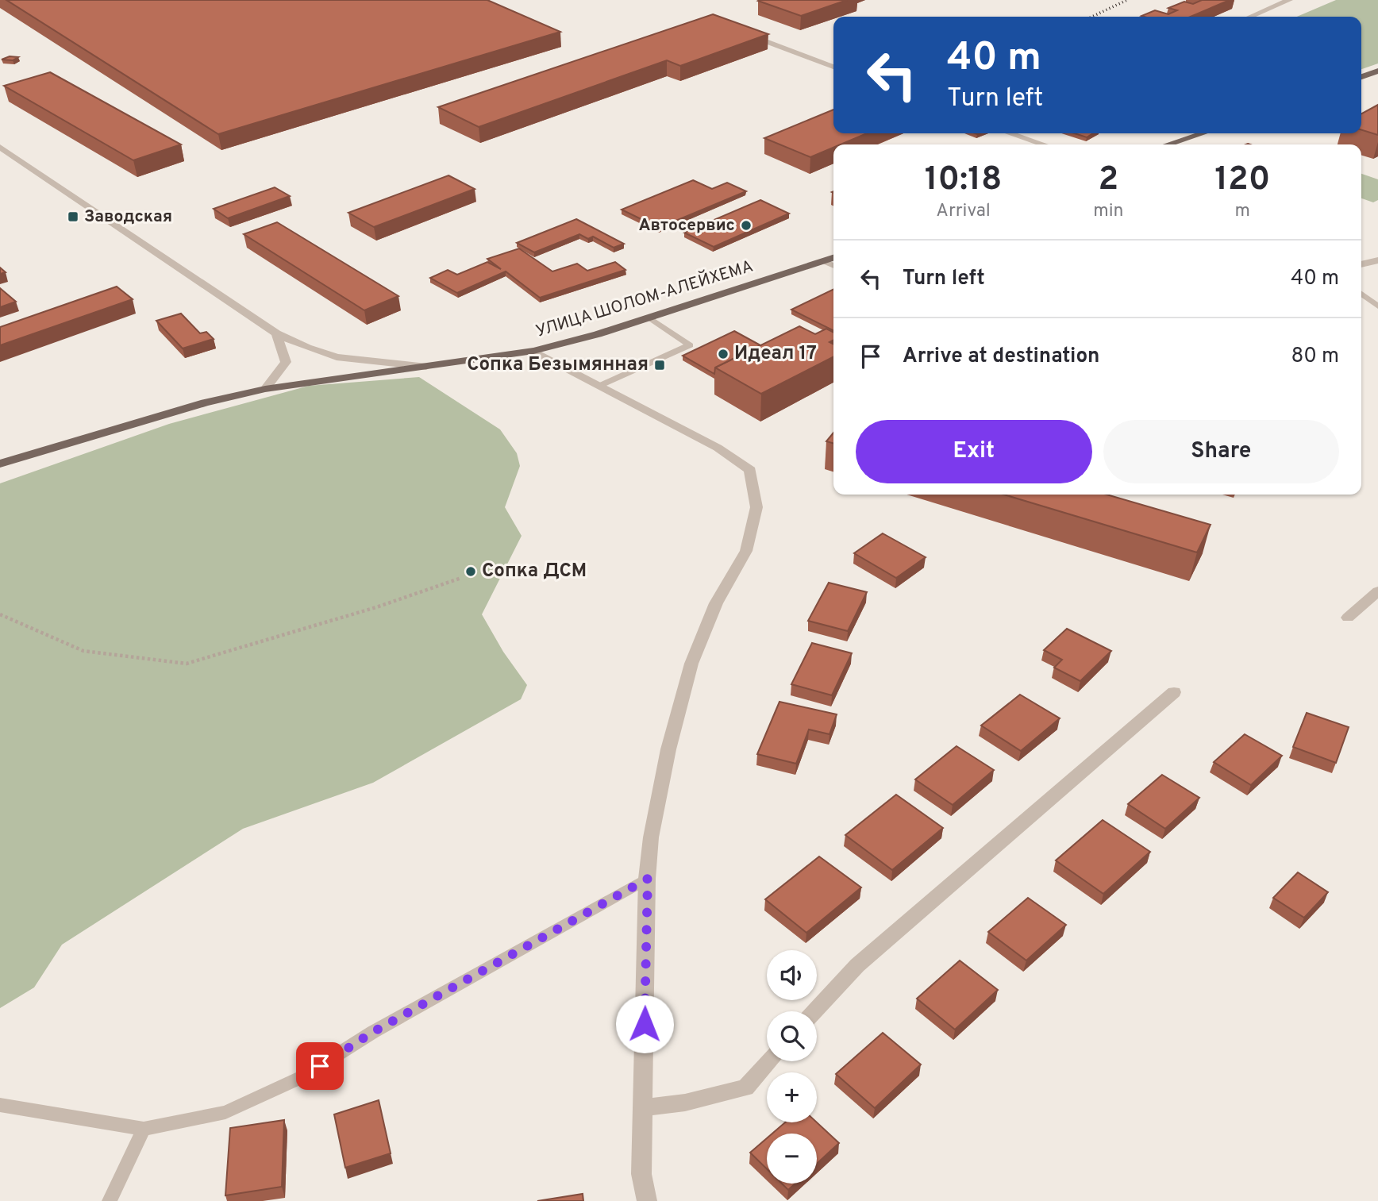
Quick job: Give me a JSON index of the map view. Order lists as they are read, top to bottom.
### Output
{
  "streets": {
    "main road": ["УЛИЦА ШОЛОМ-АЛЕЙХЕМА"]
  },
  "places": {
    "transit": ["Заводская", "Сопка Безымянная"],
    "other": ["Автосервис", "Идеал 17", "Сопка ДСМ"]
  },
  "page": {
    "turn": ["40 m", "Turn left"],
    "eta": [
      "10:18",
      "Arrival",
      "2",
      "min",
      "120",
      "m"
    ],
    "list": [
      {
        "name": "Turn left",
        "value": "40 m"
      },
      {
        "name": "Arrive at destination",
        "value": "80 m"
      }
    ],
    "buttons": ["Exit", "Share"],
    "map_buttons": ["+", "−"]
  }
}
